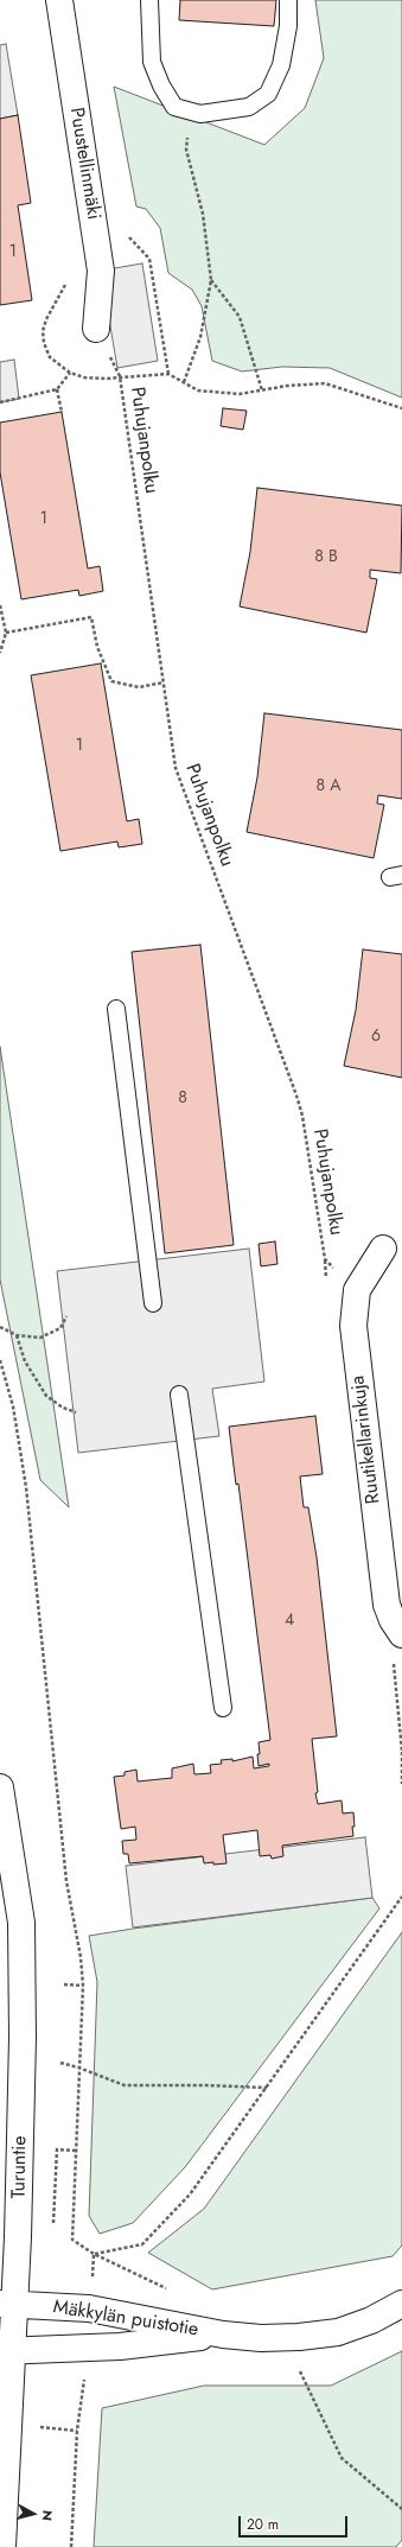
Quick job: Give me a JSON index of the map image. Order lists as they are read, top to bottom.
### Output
{
  "streets": {
    "main road": [
      "Puustellinmäki",
      "Ruutikellarinkuja",
      "Turuntie",
      "Mäkkylän puistotie"
    ],
    "path": ["Puhujanpolku"]
  },
  "crossings": [
    ["Puustellinmäki", "Puhujanpolku"],
    ["Puhujanpolku", "Ruutikellarinkuja"],
    ["Turuntie", "Mäkkylän puistotie"]
  ],
  "house_numbers": [
    "1",
    "1",
    "8 B",
    "1",
    "8 A",
    "6",
    "8",
    "4"
  ],
  "scale_bar": "20 m",
  "north": "right"
}
